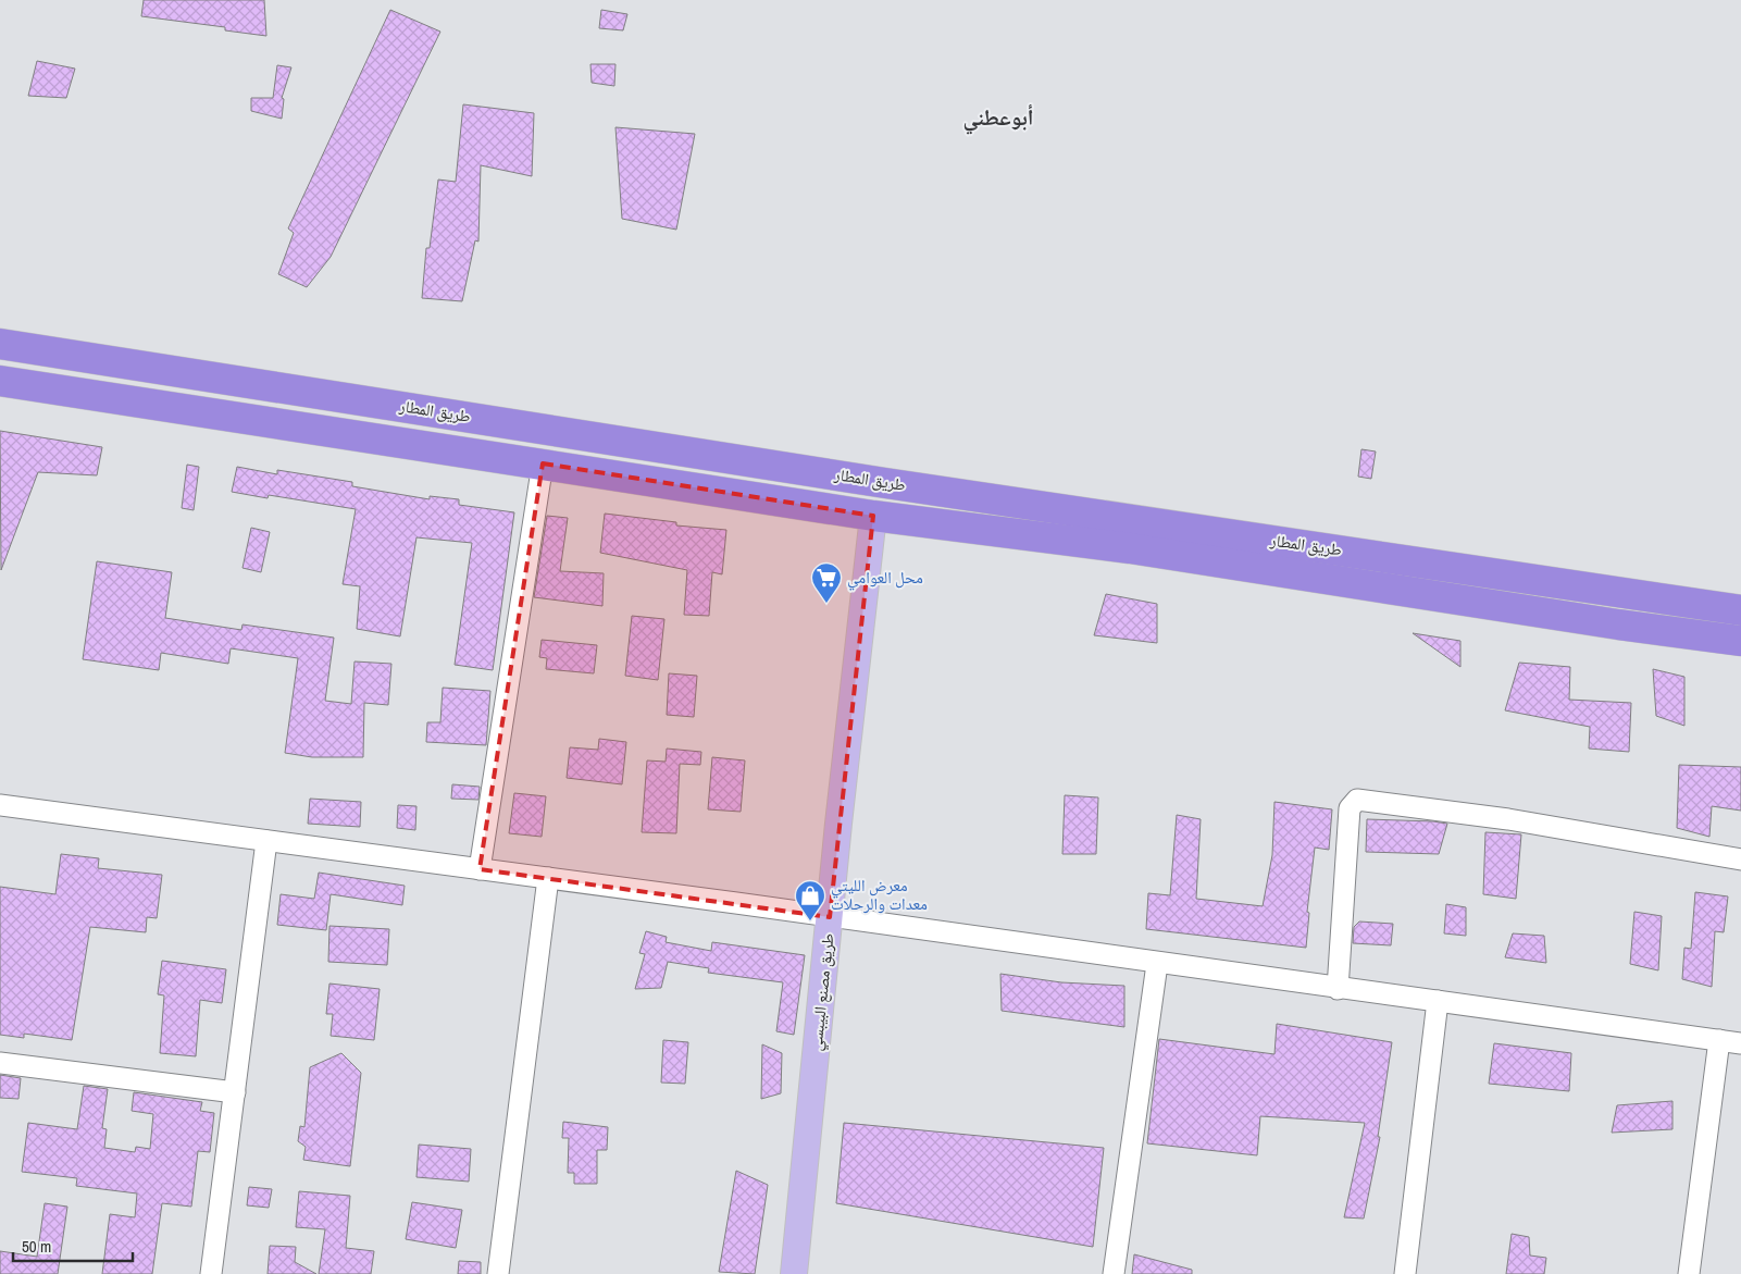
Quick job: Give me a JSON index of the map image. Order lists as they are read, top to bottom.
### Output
{
  "streets": {
    "highway": ["طريق المطار"],
    "main road": ["طريق مصنع البيبسي"]
  },
  "crossings": [
    ["طريق المطار", "طريق مصنع البيبسي"]
  ],
  "districts": ["أبوعطني"],
  "places": {
    "supermarket": ["محل العوامي"],
    "shop": ["معرض الليتي معدات والرحلات"]
  },
  "scale_bar": "50 m"
}
